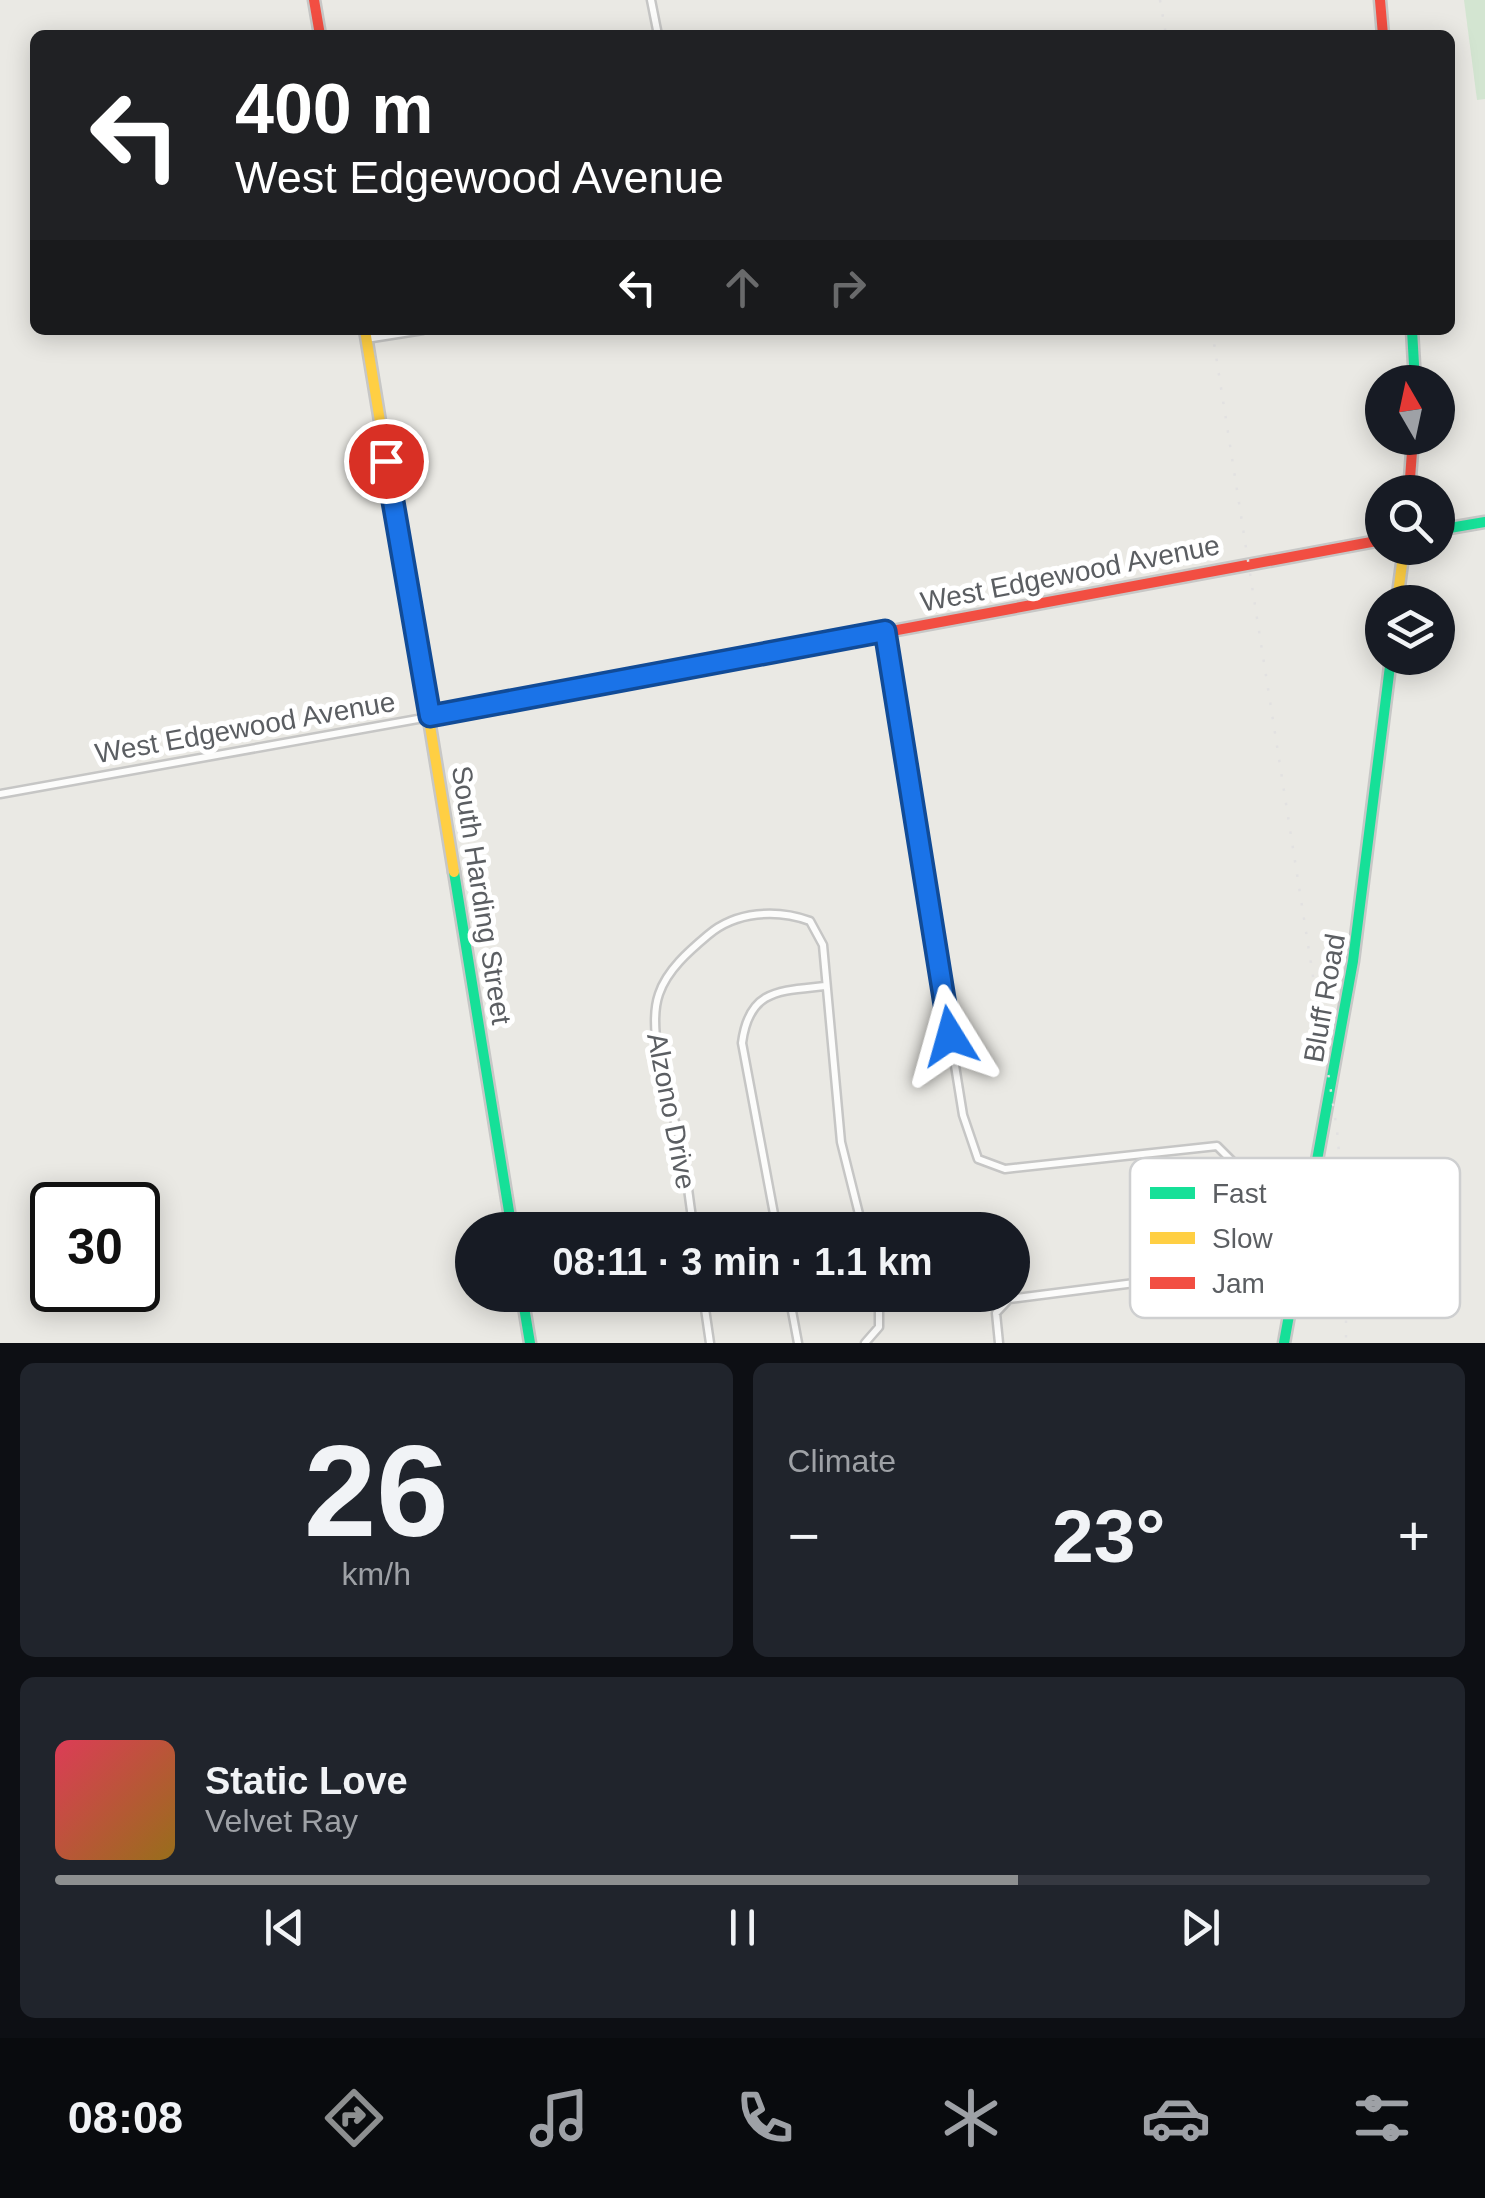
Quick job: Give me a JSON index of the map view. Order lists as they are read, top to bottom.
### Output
{
  "streets": {
    "street": [
      "West Edgewood Avenue",
      "South Harding Street",
      "Bluff Road",
      "Alzono Drive"
    ]
  },
  "crossings": [
    ["West Edgewood Avenue", "South Harding Street"]
  ],
  "legend": ["Fast", "Slow", "Jam"],
  "north": "top",
  "page": {
    "turn": ["400 m", "West Edgewood Avenue"],
    "limit": "30",
    "trip": "08:11 · 3 min · 1.1 km",
    "tile": [
      ["26", "km/h"],
      "Climate"
    ],
    "heat": ["−", "23°", "+"],
    "song": ["Static Love", "Velvet Ray"],
    "tabs": "08:08"
  }
}
